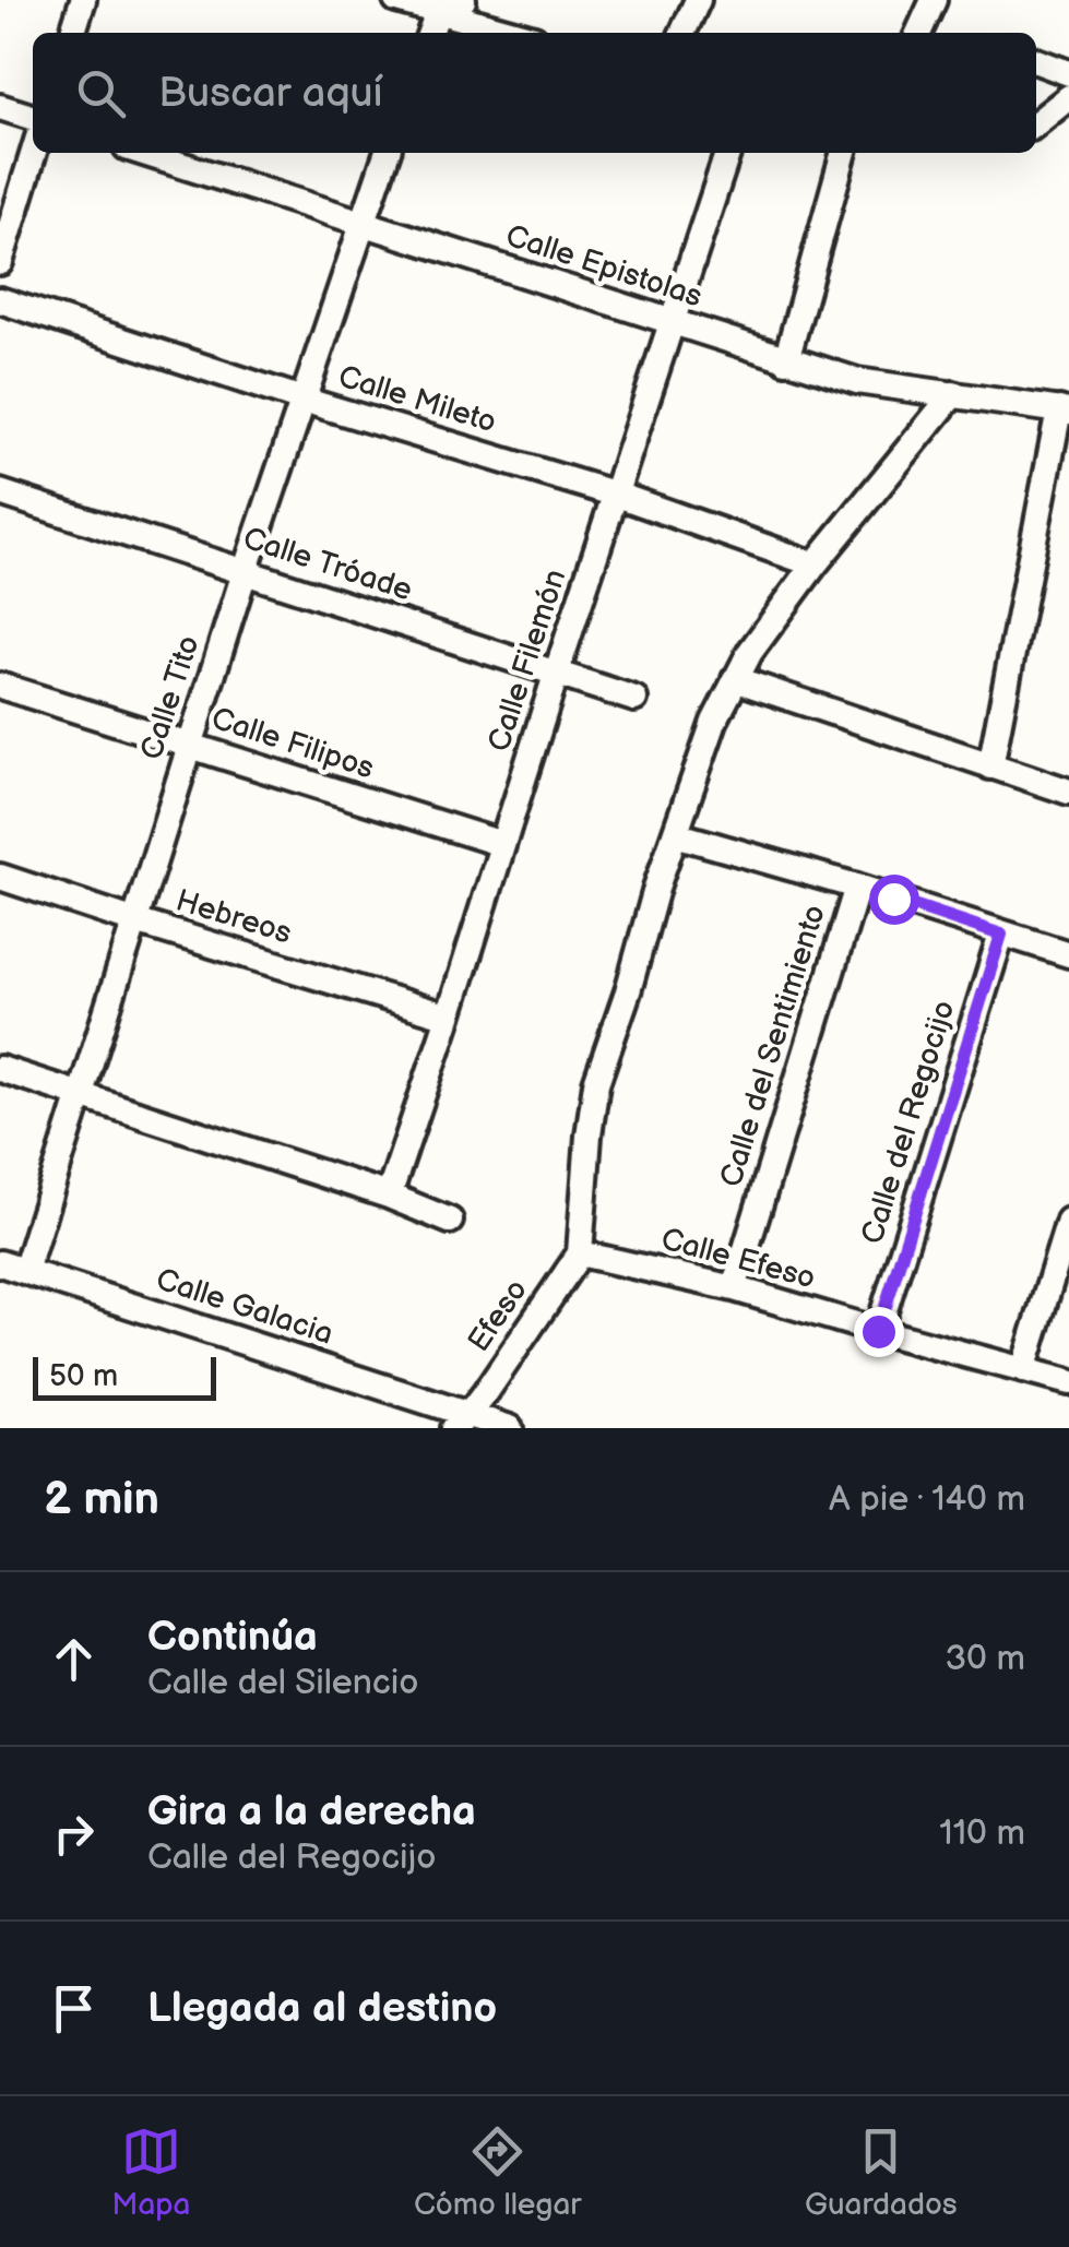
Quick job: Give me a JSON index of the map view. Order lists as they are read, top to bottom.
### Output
{
  "streets": {
    "street": [
      "Calle Epistolas",
      "Calle Mileto",
      "Calle Tróade",
      "Calle Filemón",
      "Calle Tito",
      "Calle Filipos",
      "Hebreos",
      "Calle del Sentimiento",
      "Calle del Regocijo",
      "Calle Efeso",
      "Calle Galacia",
      "Efeso"
    ]
  },
  "crossings": [
    ["Calle Epistolas", "Calle Filemón"],
    ["Calle Epistolas", "Calle Tito"],
    ["Calle Mileto", "Calle Filemón"],
    ["Calle Mileto", "Calle Tito"],
    ["Calle Tróade", "Calle Filemón"],
    ["Calle Tróade", "Calle Tito"],
    ["Calle Filemón", "Calle Filipos"],
    ["Calle Filemón", "Hebreos"],
    ["Calle Tito", "Calle Filipos"],
    ["Calle Tito", "Hebreos"],
    ["Calle Tito", "Calle Galacia"],
    ["Calle del Sentimiento", "Calle Efeso"],
    ["Calle del Regocijo", "Calle Efeso"],
    ["Calle Efeso", "Efeso"],
    ["Calle Galacia", "Efeso"]
  ],
  "scale_bar": "50 m",
  "page": {
    "search": "Buscar aquí",
    "scale": "50 m",
    "heading": ["2 min", "A pie · 140 m"],
    "list": [
      ["Continúa", "Calle del Silencio", "30 m"],
      ["Gira a la derecha", "Calle del Regocijo", "110 m"],
      "Llegada al destino"
    ],
    "nav": ["Mapa", "Cómo llegar", "Guardados"]
  }
}
